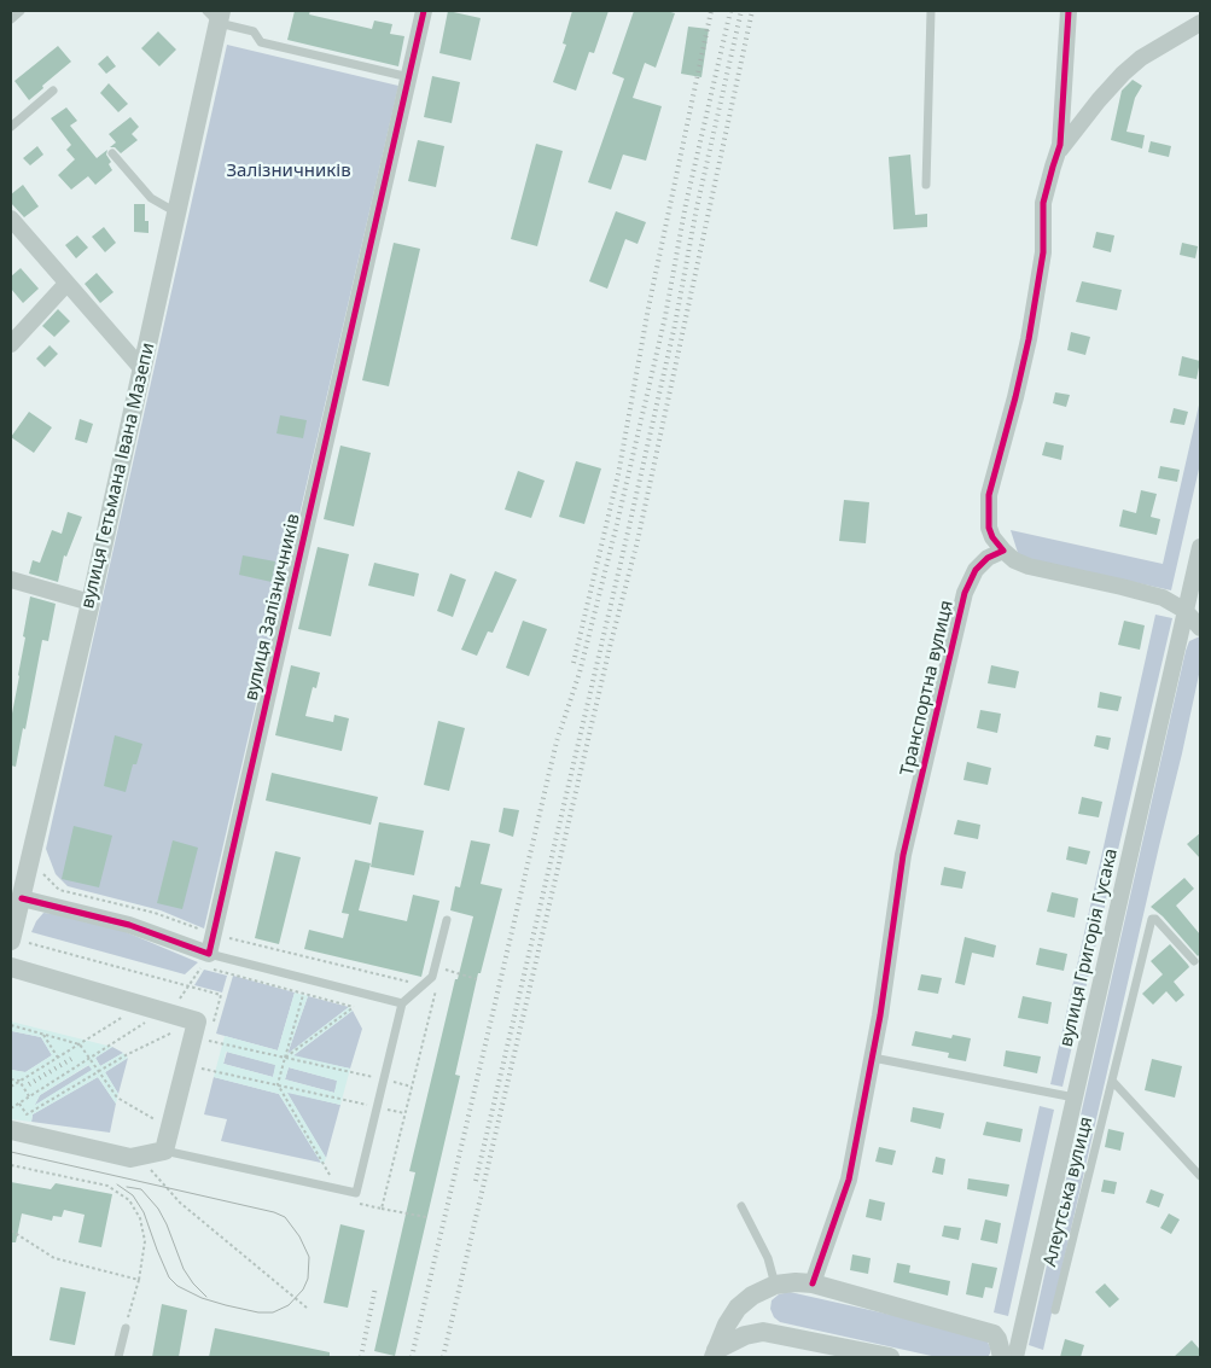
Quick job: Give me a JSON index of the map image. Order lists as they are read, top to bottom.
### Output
{
  "streets": {
    "street": [
      "вулиця Гетьмана Івана Мазепи",
      "вулиця Залізничників",
      "Транспортна вулиця",
      "вулиця Григорія Гусака"
    ],
    "lane": ["Алеутська вулиця"]
  },
  "parks": ["Залізничників"]
}
